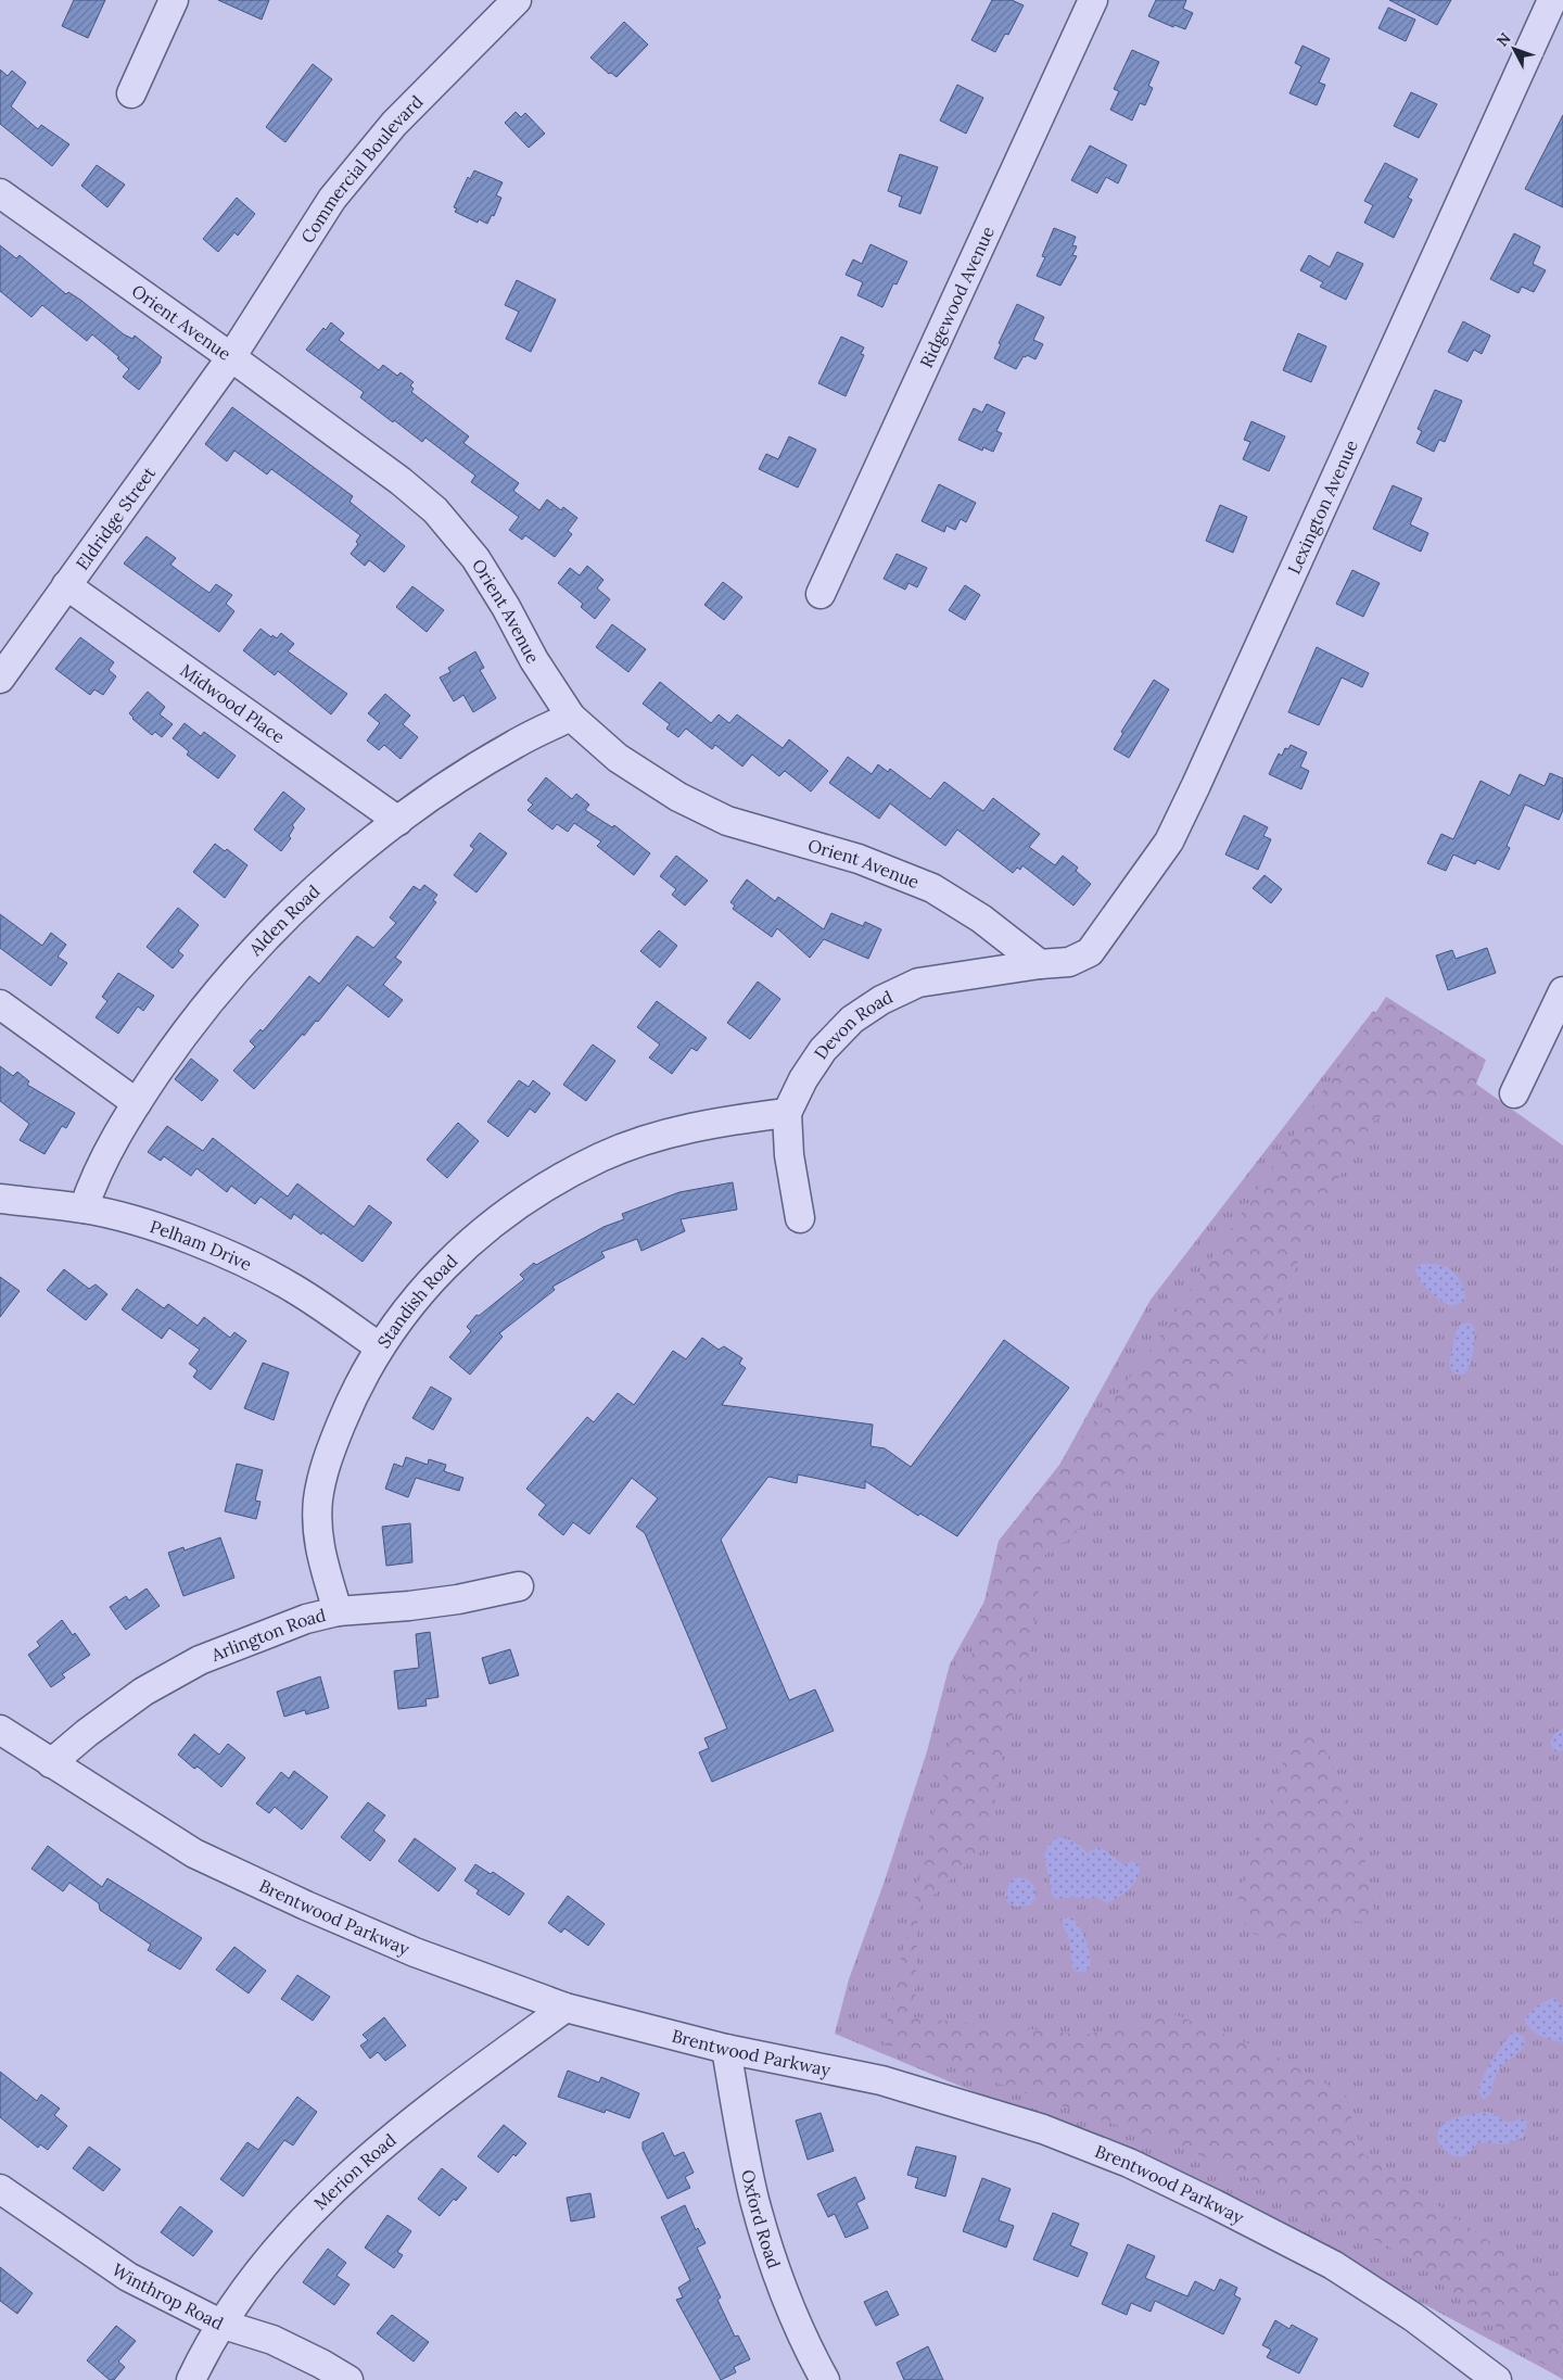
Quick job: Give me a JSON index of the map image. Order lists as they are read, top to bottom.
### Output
{
  "streets": {
    "street": [
      "Commercial Boulevard",
      "Ridgewood Avenue",
      "Orient Avenue",
      "Lexington Avenue",
      "Eldridge Street",
      "Midwood Place",
      "Alden Road",
      "Devon Road",
      "Pelham Drive",
      "Standish Road",
      "Arlington Road",
      "Brentwood Parkway",
      "Merion Road",
      "Oxford Road",
      "Winthrop Road"
    ]
  },
  "crossings": [
    ["Commercial Boulevard", "Orient Avenue"],
    ["Commercial Boulevard", "Eldridge Street"],
    ["Orient Avenue", "Lexington Avenue"],
    ["Orient Avenue", "Eldridge Street"],
    ["Orient Avenue", "Alden Road"],
    ["Orient Avenue", "Devon Road"],
    ["Lexington Avenue", "Devon Road"],
    ["Eldridge Street", "Midwood Place"],
    ["Midwood Place", "Alden Road"],
    ["Alden Road", "Pelham Drive"],
    ["Devon Road", "Standish Road"],
    ["Pelham Drive", "Standish Road"],
    ["Standish Road", "Arlington Road"],
    ["Arlington Road", "Brentwood Parkway"],
    ["Brentwood Parkway", "Merion Road"],
    ["Brentwood Parkway", "Oxford Road"],
    ["Merion Road", "Winthrop Road"]
  ],
  "north": "top left"
}
